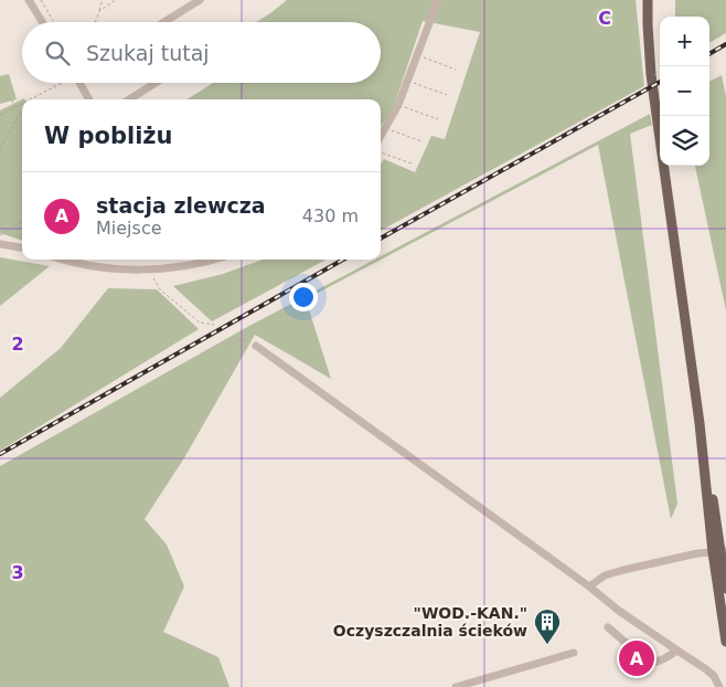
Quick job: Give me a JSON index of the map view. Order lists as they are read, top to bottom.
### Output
{
  "places": {
    "building": ["\"WOD.-KAN.\" Oczyszczalnia ścieków"]
  },
  "page": {
    "map_buttons": ["+", "−"],
    "search": "Szukaj tutaj",
    "heading": "W pobliżu",
    "list": [
      {
        "mark": "A",
        "name": "stacja zlewcza",
        "note": "Miejsce",
        "value": "430 m"
      }
    ],
    "pins": "A"
  },
  "grid": {
    "columns": ["C"],
    "rows": ["2", "3"]
  }
}
